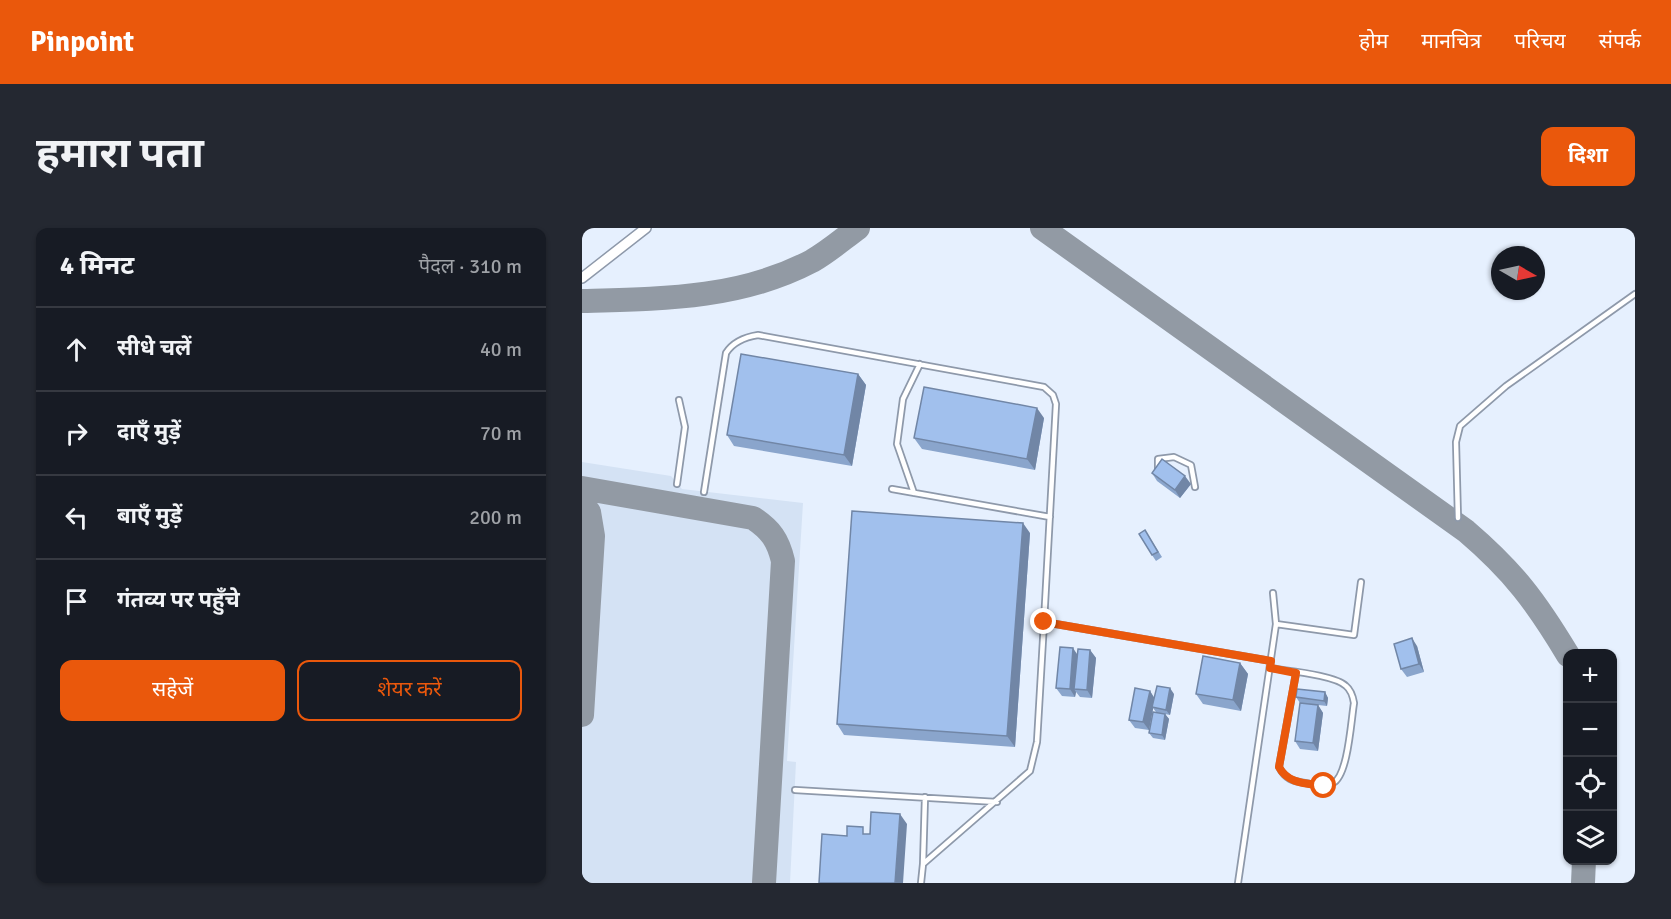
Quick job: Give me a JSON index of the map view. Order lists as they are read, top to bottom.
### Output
{
  "north": "right",
  "page": {
    "header": "Pinpoint",
    "nav": [
      "होम",
      "मानचित्र",
      "परिचय",
      "संपर्क"
    ],
    "buttons": [
      "दिशा",
      ["सहेजें", "शेयर करें"]
    ],
    "title": "हमारा पता",
    "heading": ["4 मिनट", "पैदल · 310 m"],
    "list": [
      ["सीधे चलें", "40 m"],
      ["दाएँ मुड़ें", "70 m"],
      ["बाएँ मुड़ें", "200 m"],
      "गंतव्य पर पहुँचे"
    ],
    "map_buttons": ["+", "−"]
  }
}
